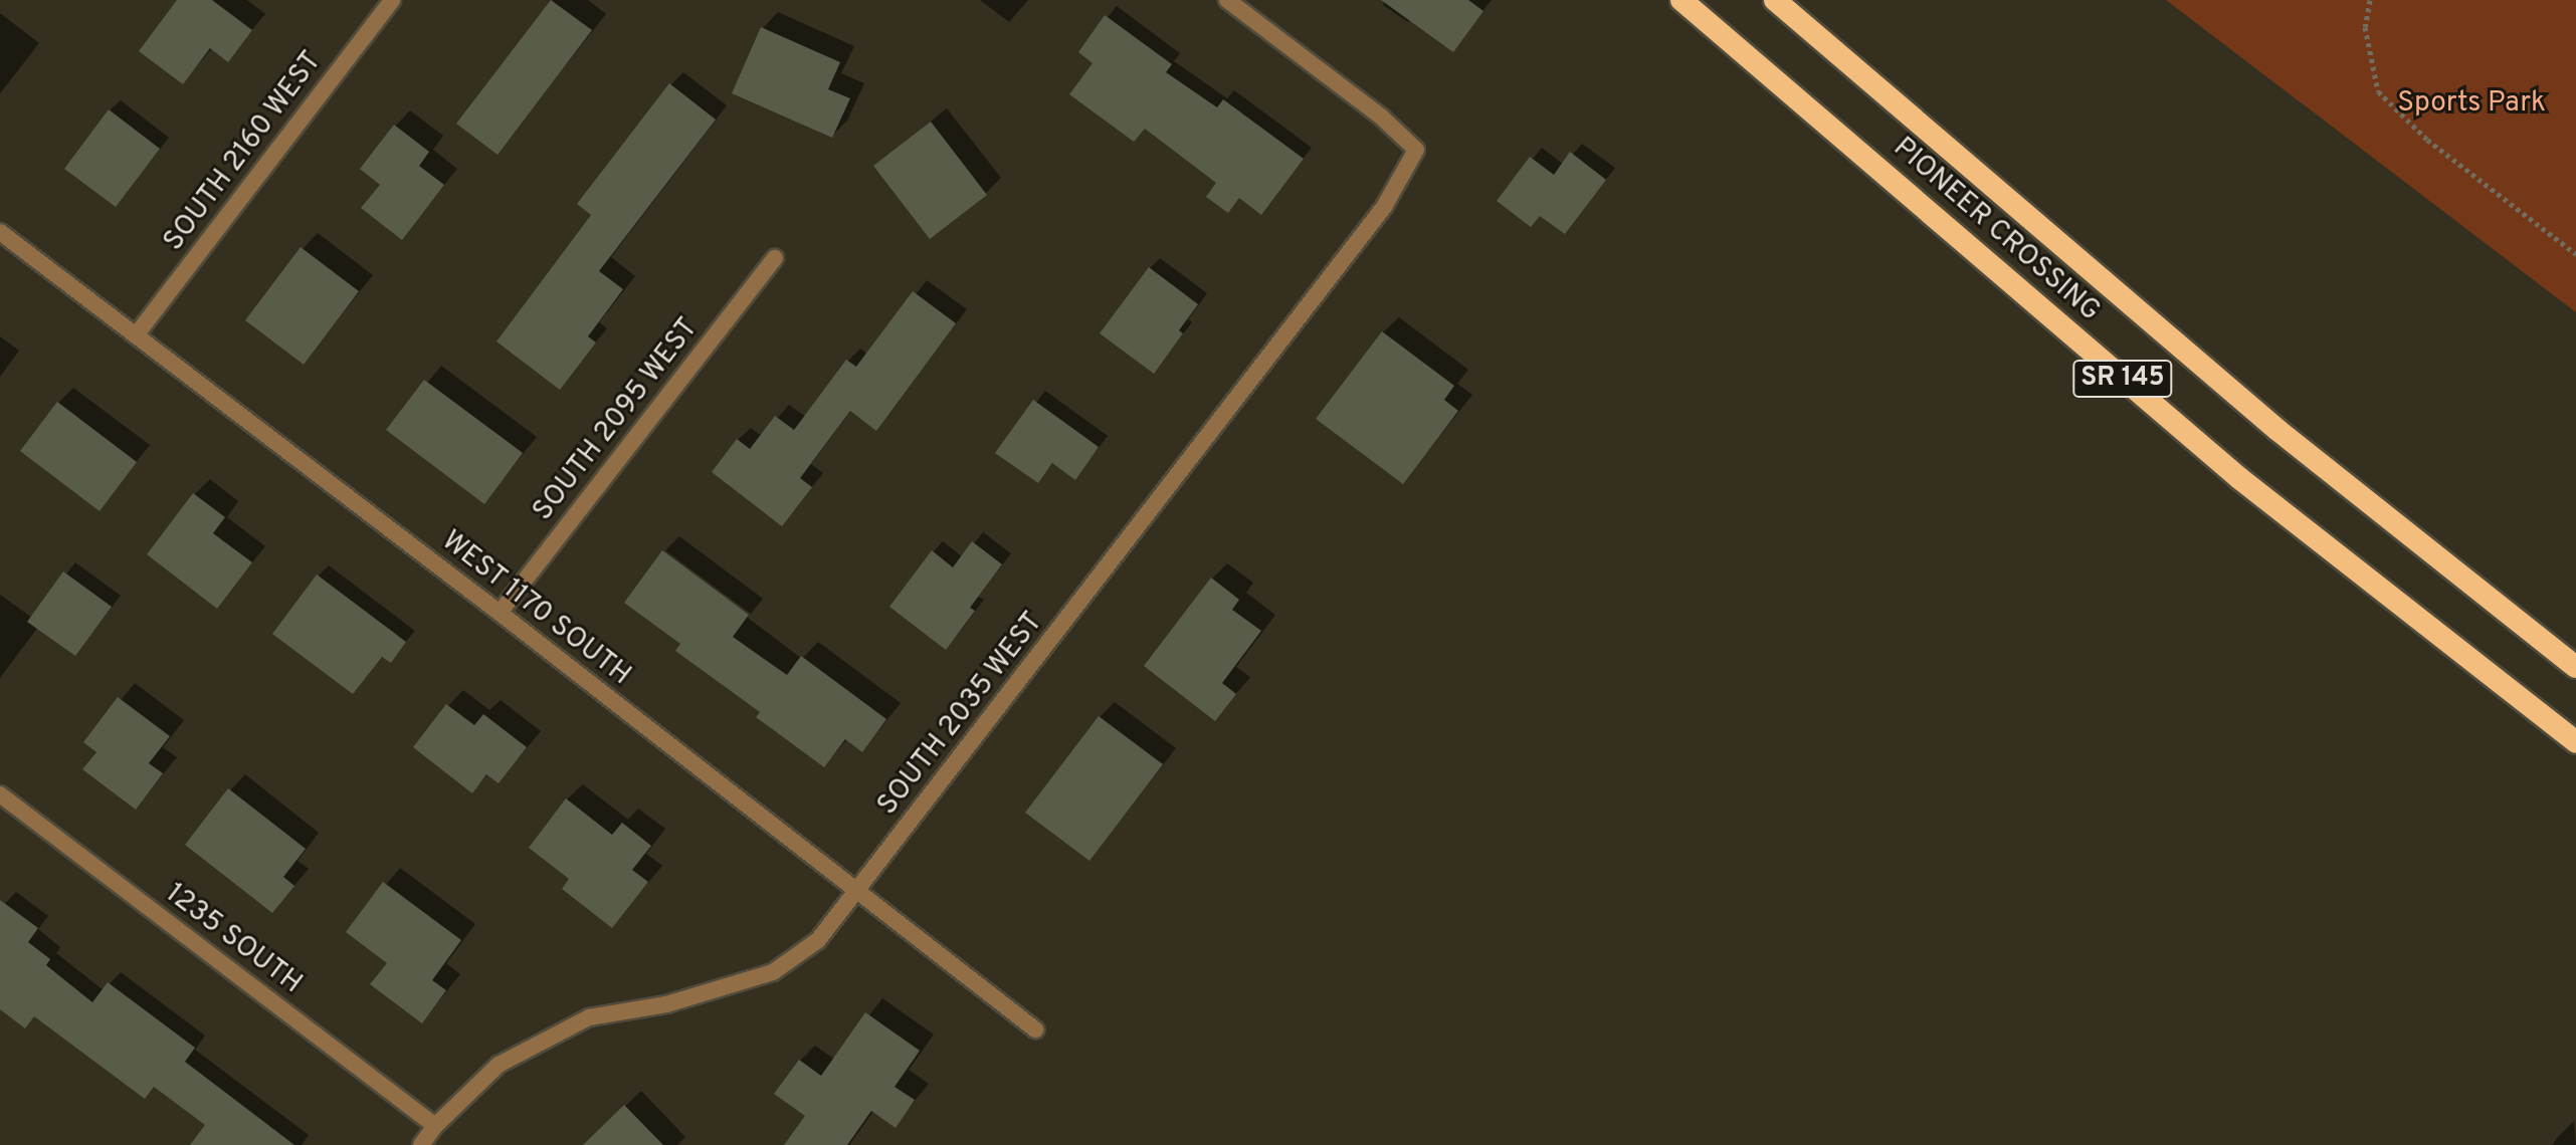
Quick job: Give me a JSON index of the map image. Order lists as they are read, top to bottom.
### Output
{
  "streets": {
    "highway": ["PIONEER CROSSING", "SR 145"],
    "street": [
      "SOUTH 2160 WEST",
      "SOUTH 2095 WEST",
      "WEST 1170 SOUTH",
      "SOUTH 2035 WEST",
      "1235 SOUTH"
    ]
  },
  "crossings": [
    ["SOUTH 2160 WEST", "WEST 1170 SOUTH"],
    ["SOUTH 2095 WEST", "WEST 1170 SOUTH"],
    ["WEST 1170 SOUTH", "SOUTH 2035 WEST"],
    ["SOUTH 2035 WEST", "1235 SOUTH"]
  ],
  "parks": ["Sports Park"]
}
